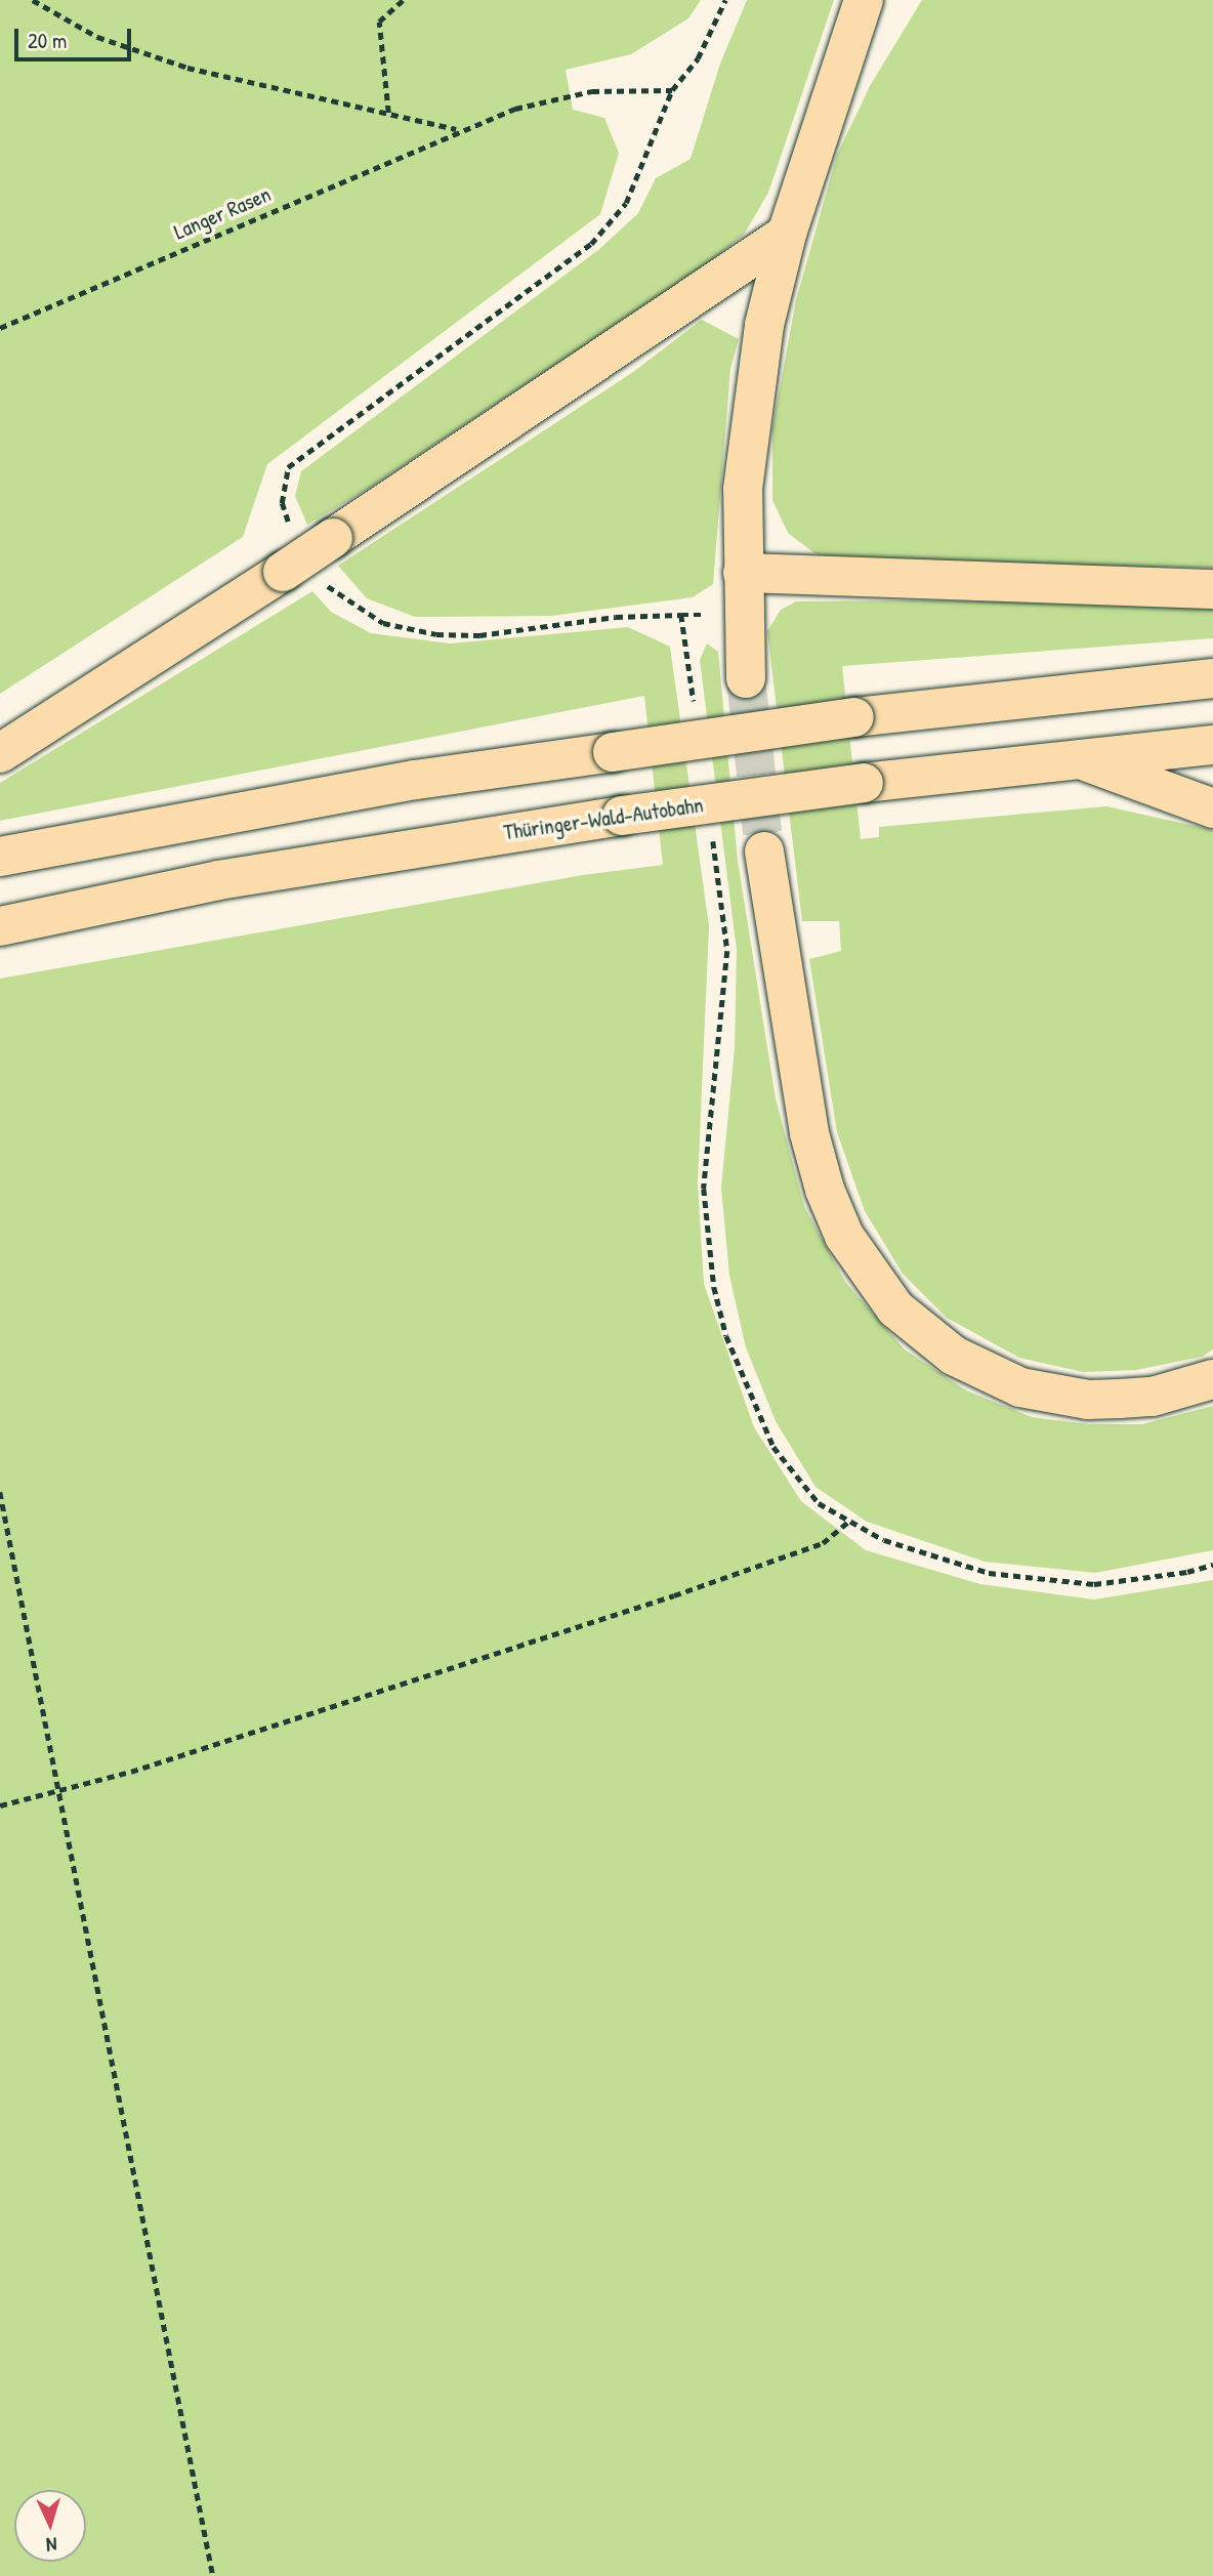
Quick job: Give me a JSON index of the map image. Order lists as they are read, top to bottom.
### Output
{
  "streets": {
    "highway": ["Thüringer-Wald-Autobahn"],
    "path": ["Langer Rasen"]
  },
  "scale_bar": "20 m",
  "north": "bottom"
}
